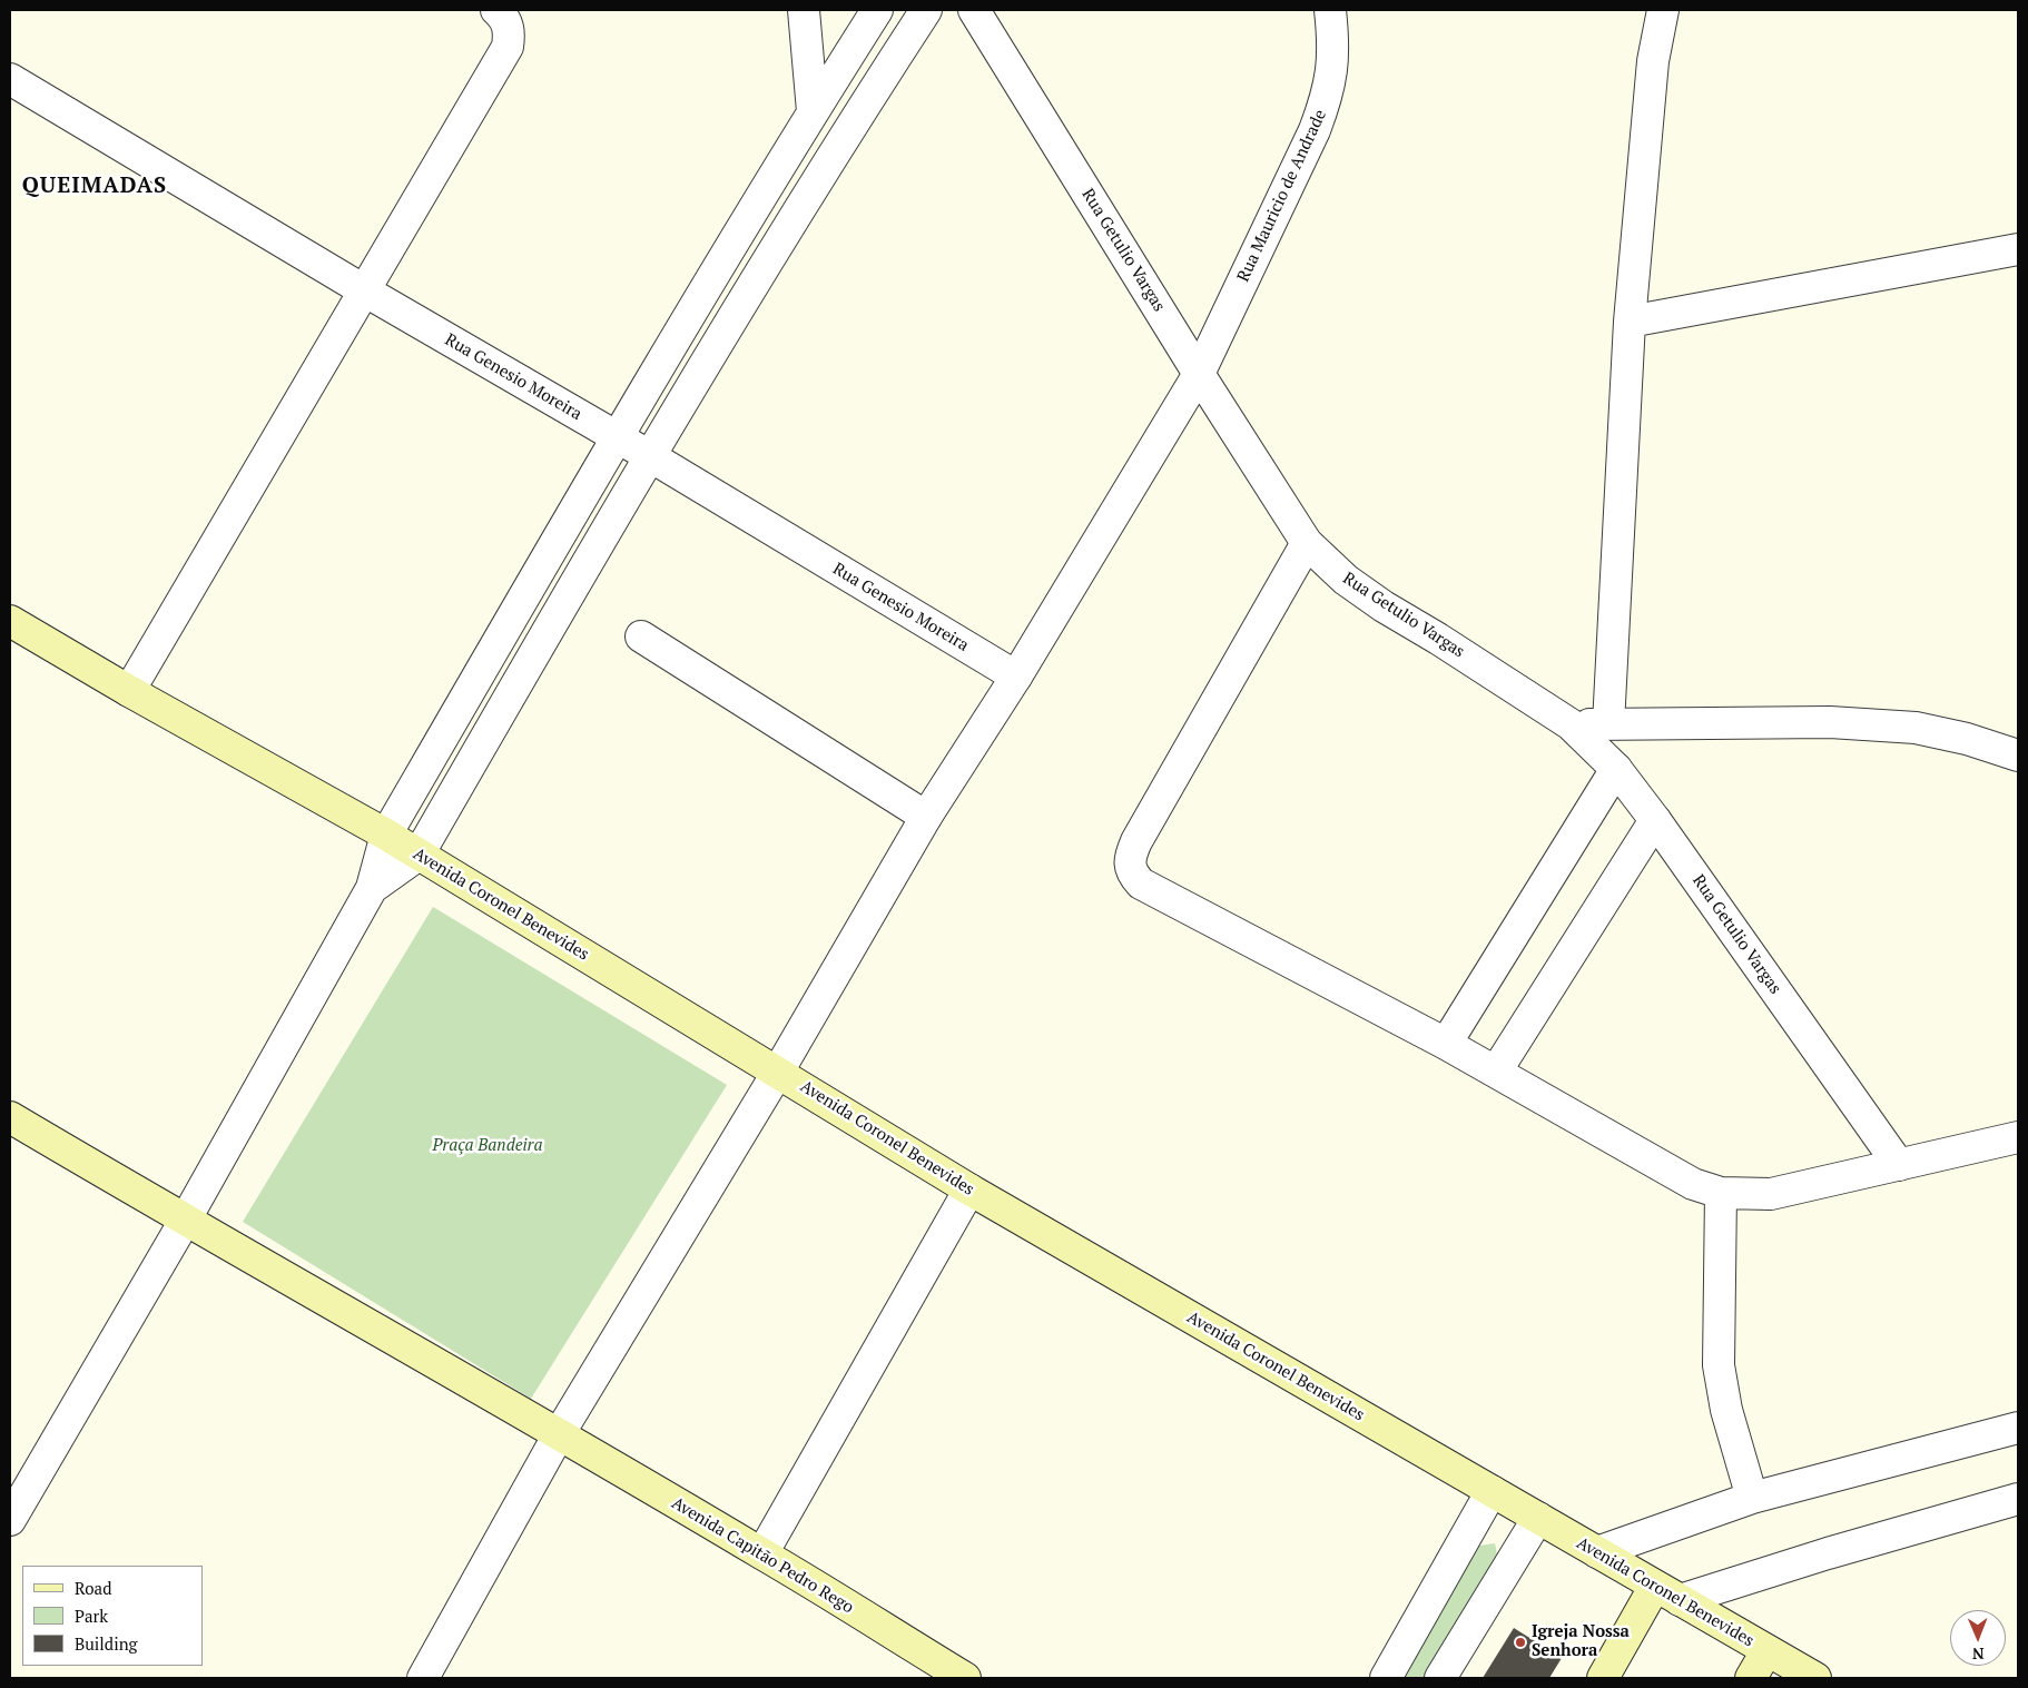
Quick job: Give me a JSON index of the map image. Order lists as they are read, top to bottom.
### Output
{
  "streets": {
    "main road": ["Avenida Coronel Benevides", "Avenida Capitão Pedro Rego"],
    "street": ["Rua Mauricio de Andrade", "Rua Getulio Vargas", "Rua Genesio Moreira"]
  },
  "crossings": [
    ["Rua Mauricio de Andrade", "Rua Getulio Vargas"],
    ["Rua Mauricio de Andrade", "Rua Genesio Moreira"],
    ["Rua Mauricio de Andrade", "Avenida Coronel Benevides"],
    ["Rua Mauricio de Andrade", "Avenida Capitão Pedro Rego"]
  ],
  "districts": ["QUEIMADAS"],
  "parks": ["Praça Bandeira"],
  "places": ["Igreja Nossa Senhora"],
  "legend": ["Road", "Park", "Building"],
  "north": "bottom"
}
